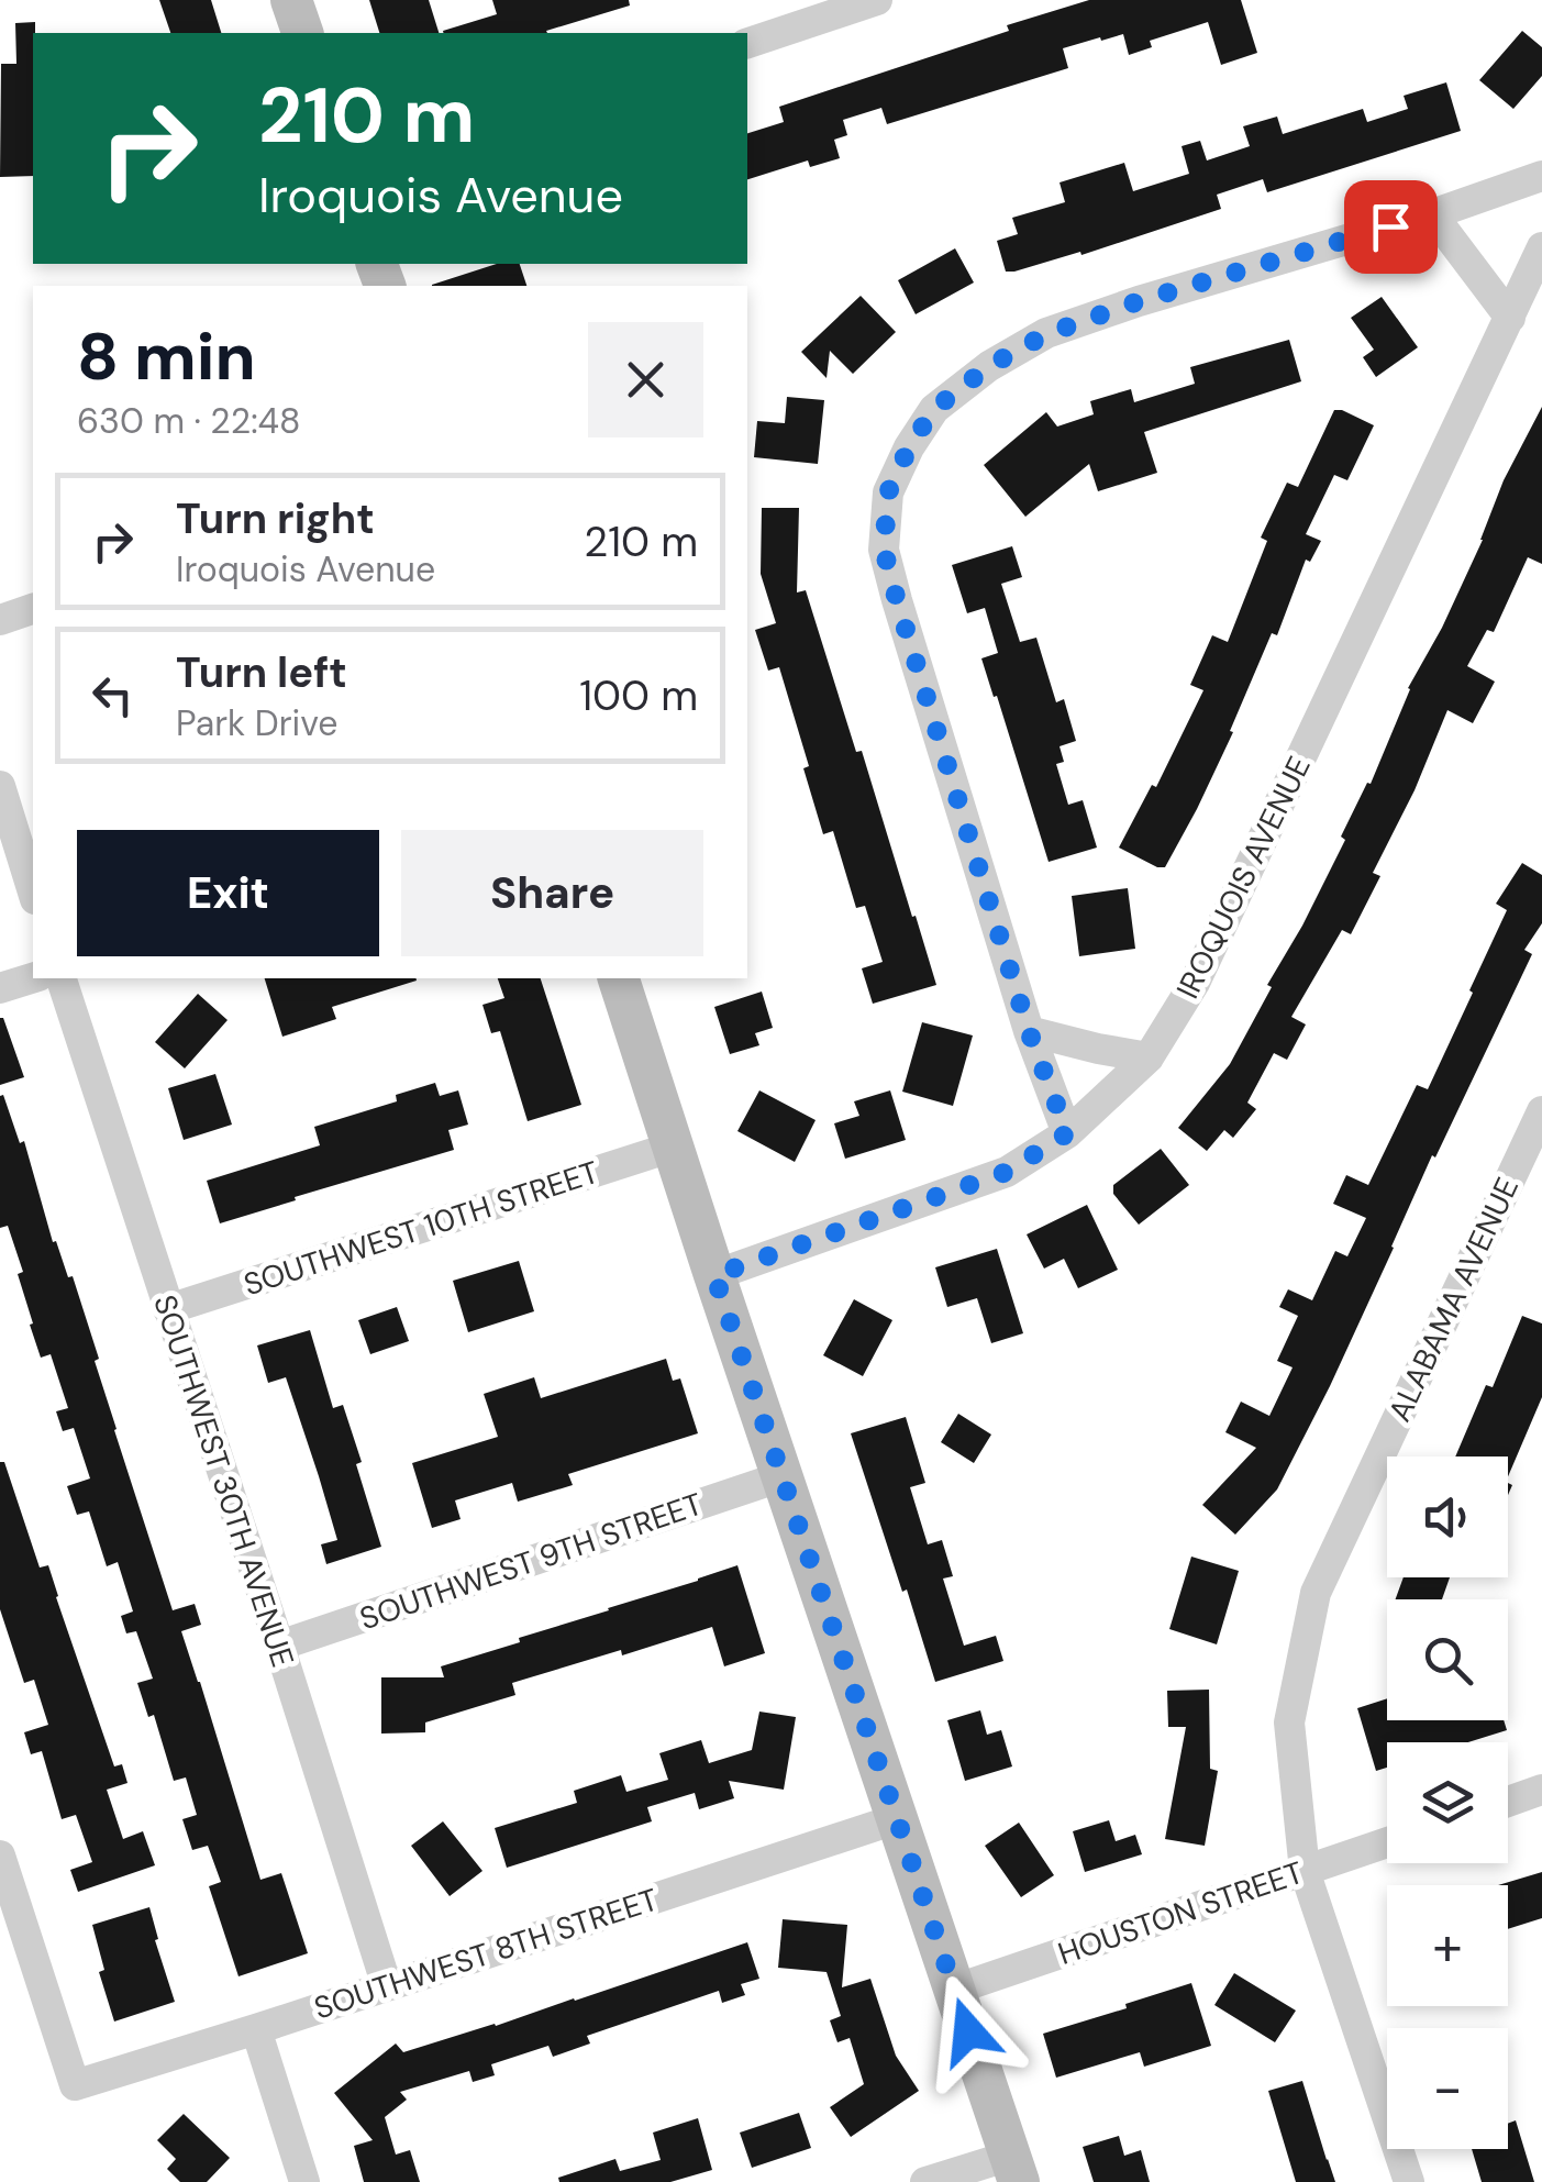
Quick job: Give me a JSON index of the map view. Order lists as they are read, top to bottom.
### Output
{
  "streets": {
    "street": [
      "IROQUOIS AVENUE",
      "SOUTHWEST 10TH STREET",
      "ALABAMA AVENUE",
      "SOUTHWEST 30TH AVENUE",
      "SOUTHWEST 9TH STREET",
      "HOUSTON STREET",
      "SOUTHWEST 8TH STREET"
    ]
  },
  "crossings": [
    ["SOUTHWEST 10TH STREET", "SOUTHWEST 30TH AVENUE"],
    ["ALABAMA AVENUE", "HOUSTON STREET"],
    ["SOUTHWEST 30TH AVENUE", "SOUTHWEST 9TH STREET"],
    ["SOUTHWEST 30TH AVENUE", "SOUTHWEST 8TH STREET"]
  ],
  "page": {
    "turn": ["210 m", "Iroquois Avenue"],
    "heading": ["8 min", "630 m · 22:48"],
    "list": [
      {
        "name": "Turn right",
        "note": "Iroquois Avenue",
        "value": "210 m"
      },
      {
        "name": "Turn left",
        "note": "Park Drive",
        "value": "100 m"
      }
    ],
    "buttons": ["Exit", "Share"],
    "map_buttons": ["+", "−"]
  }
}
